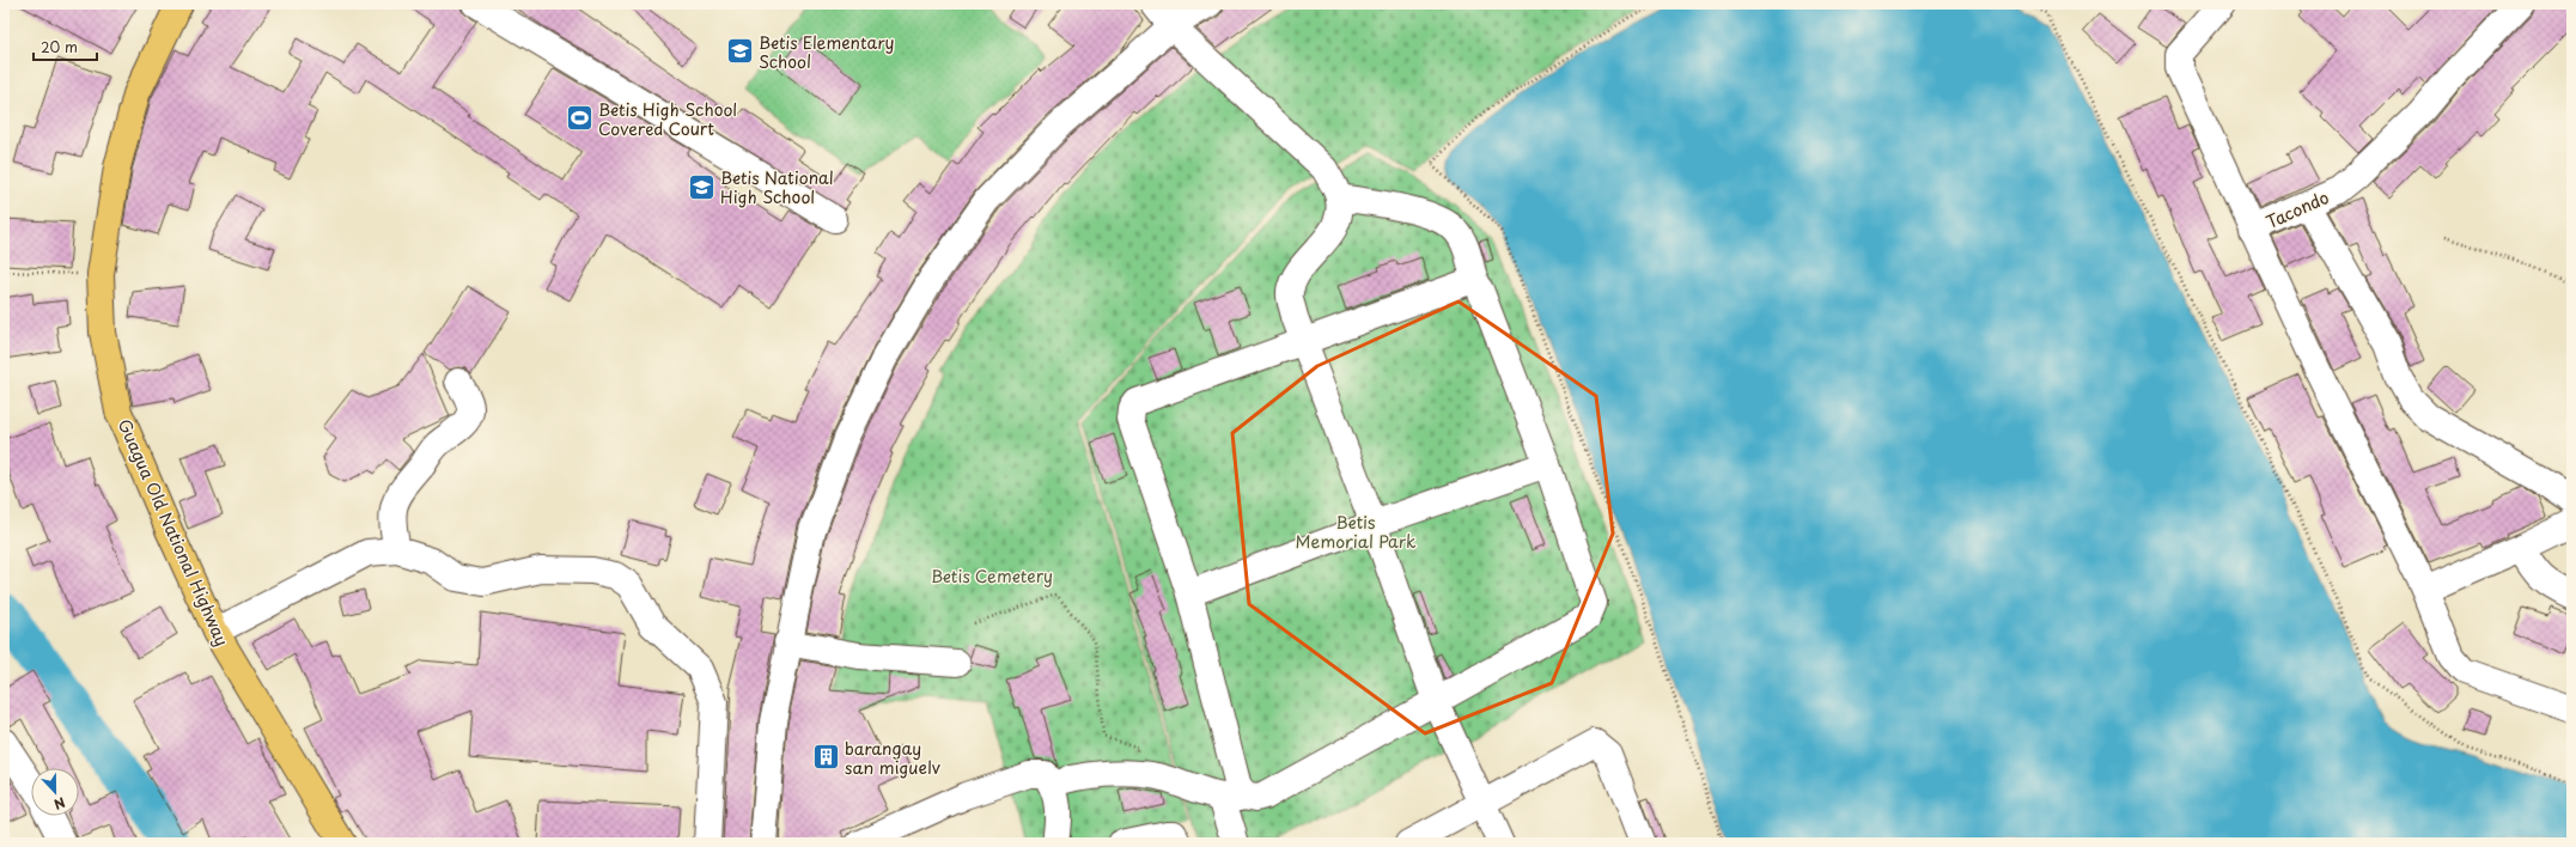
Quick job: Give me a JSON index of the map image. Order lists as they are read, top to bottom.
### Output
{
  "streets": {
    "main road": ["Guagua Old National Highway"],
    "street": ["Tacondo"]
  },
  "parks": ["Betis Memorial Park", "Betis Cemetery"],
  "places": {
    "school or university": ["Betis Elementary School", "Betis National High School"],
    "sports": ["Betis High School Covered Court"],
    "building": ["barangay san miguelv"]
  },
  "scale_bar": "20 m",
  "north": "bottom"
}
